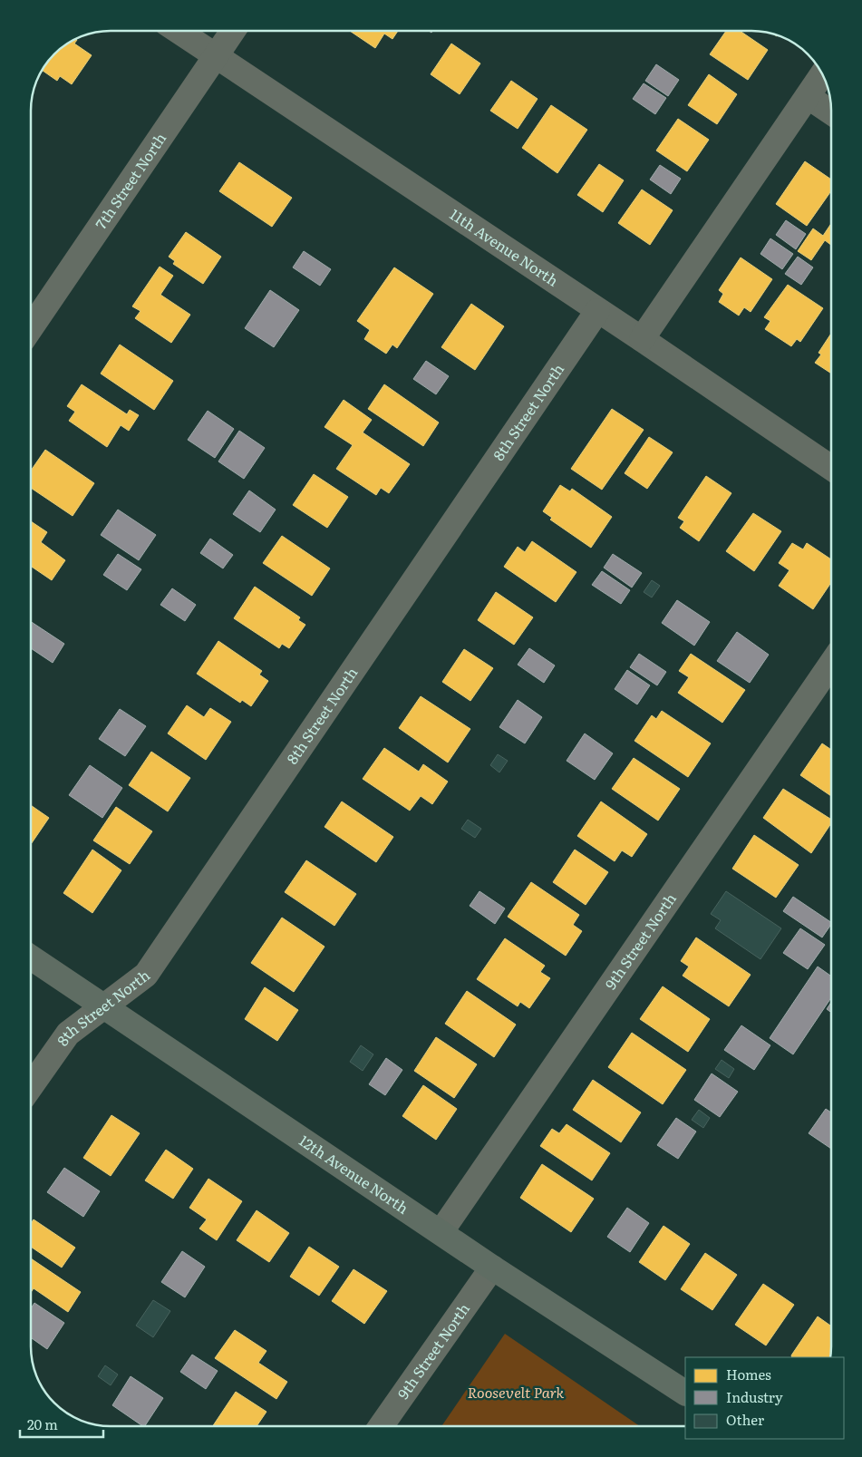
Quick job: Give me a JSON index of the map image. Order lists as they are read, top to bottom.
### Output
{
  "streets": {
    "main road": ["12th Avenue North"],
    "street": [
      "7th Street North",
      "11th Avenue North",
      "8th Street North",
      "9th Street North"
    ]
  },
  "crossings": [
    ["7th Street North", "11th Avenue North"],
    ["11th Avenue North", "8th Street North"],
    ["8th Street North", "12th Avenue North"],
    ["9th Street North", "12th Avenue North"]
  ],
  "parks": ["Roosevelt Park"],
  "legend": ["Homes", "Industry", "Other"],
  "scale_bar": "20 m"
}
